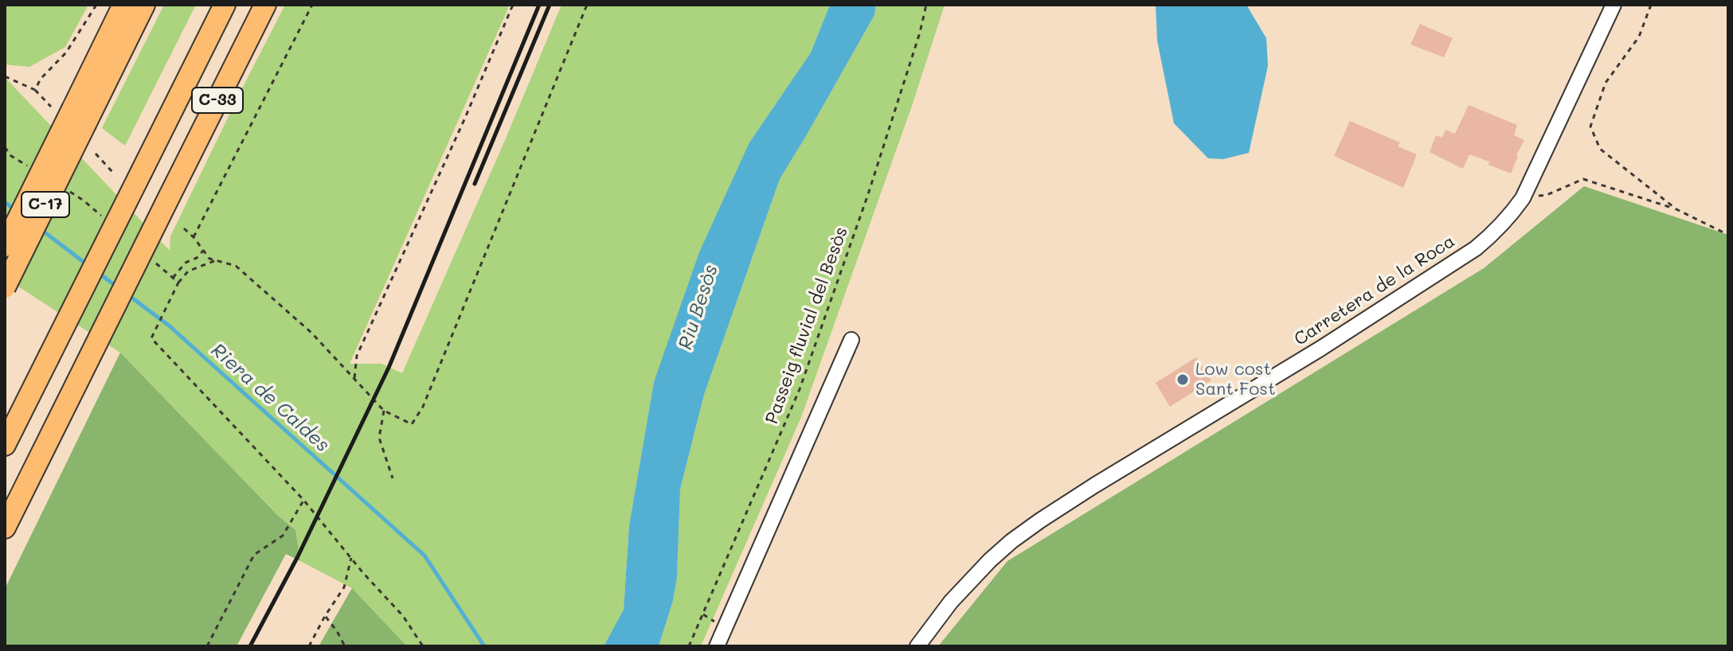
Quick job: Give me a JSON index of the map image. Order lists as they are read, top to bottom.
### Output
{
  "streets": {
    "highway": ["C-33", "C-17"],
    "street": ["Carretera de la Roca"],
    "path": ["Passeig fluvial del Besòs"]
  },
  "water": ["Riu Besòs", "Riera de Caldes"],
  "places": ["Low cost Sant Fost"]
}
